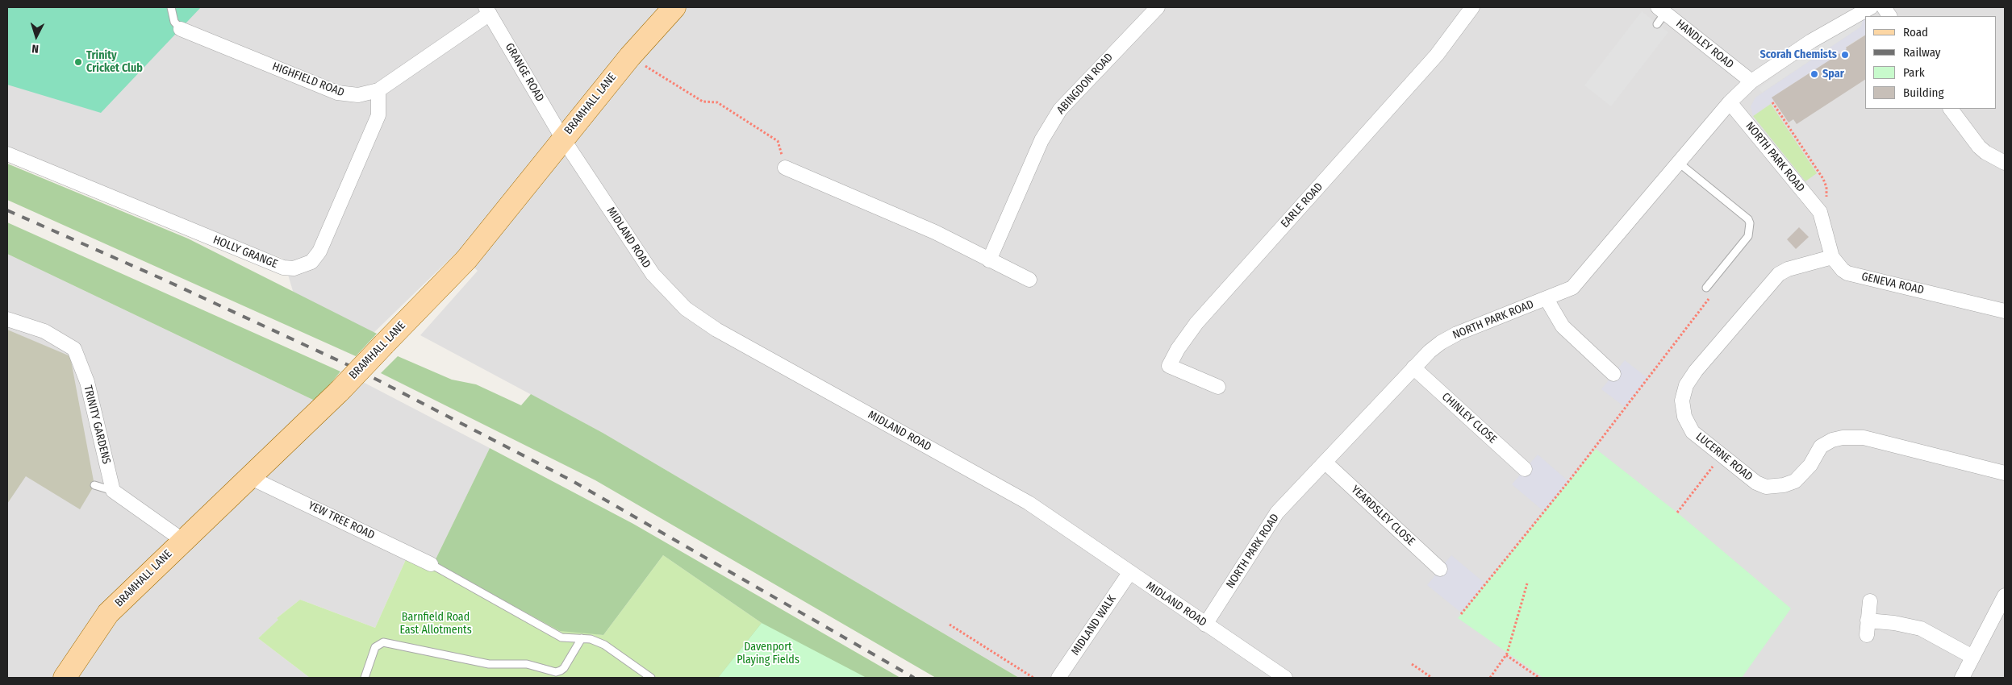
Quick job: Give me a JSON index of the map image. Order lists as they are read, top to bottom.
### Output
{
  "streets": {
    "main road": ["BRAMHALL LANE"],
    "street": [
      "HANDLEY ROAD",
      "GRANGE ROAD",
      "HIGHFIELD ROAD",
      "ABINGDON ROAD",
      "NORTH PARK ROAD",
      "EARLE ROAD",
      "MIDLAND ROAD",
      "HOLLY GRANGE",
      "GENEVA ROAD",
      "CHINLEY CLOSE",
      "TRINITY GARDENS",
      "LUCERNE ROAD",
      "YEARDSLEY CLOSE",
      "YEW TREE ROAD",
      "MIDLAND WALK"
    ]
  },
  "crossings": [
    ["HANDLEY ROAD", "NORTH PARK ROAD"],
    ["GRANGE ROAD", "HIGHFIELD ROAD"],
    ["GRANGE ROAD", "BRAMHALL LANE"],
    ["GRANGE ROAD", "MIDLAND ROAD"],
    ["HIGHFIELD ROAD", "HOLLY GRANGE"],
    ["BRAMHALL LANE", "MIDLAND ROAD"],
    ["BRAMHALL LANE", "YEW TREE ROAD"],
    ["NORTH PARK ROAD", "MIDLAND ROAD"],
    ["NORTH PARK ROAD", "CHINLEY CLOSE"],
    ["NORTH PARK ROAD", "YEARDSLEY CLOSE"],
    ["MIDLAND ROAD", "MIDLAND WALK"],
    ["GENEVA ROAD", "LUCERNE ROAD"]
  ],
  "parks": ["Barnfield Road East Allotments", "Davenport Playing Fields"],
  "places": ["Scorah Chemists", "Trinity Cricket Club", "Spar"],
  "legend": [
    "Road",
    "Railway",
    "Park",
    "Building"
  ],
  "north": "bottom"
}
